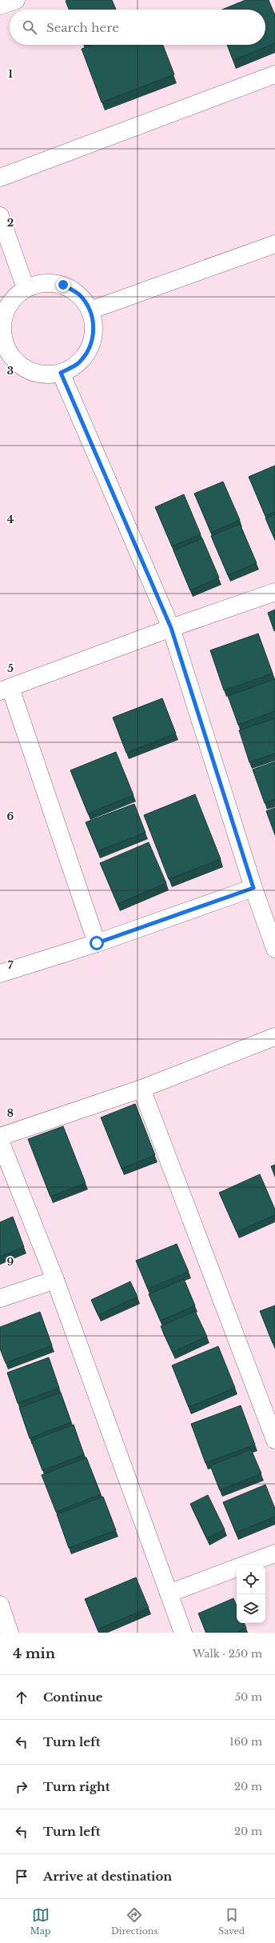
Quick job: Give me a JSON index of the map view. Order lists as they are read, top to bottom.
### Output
{
  "page": {
    "search": "Search here",
    "heading": ["4 min", "Walk · 250 m"],
    "list": [
      ["Continue", "50 m"],
      ["Turn left", "160 m"],
      ["Turn right", "20 m"],
      ["Turn left", "20 m"],
      "Arrive at destination"
    ],
    "nav": ["Map", "Directions", "Saved"]
  },
  "grid": {
    "rows": [
      "1",
      "2",
      "3",
      "4",
      "5",
      "6",
      "7",
      "8",
      "9"
    ]
  }
}
